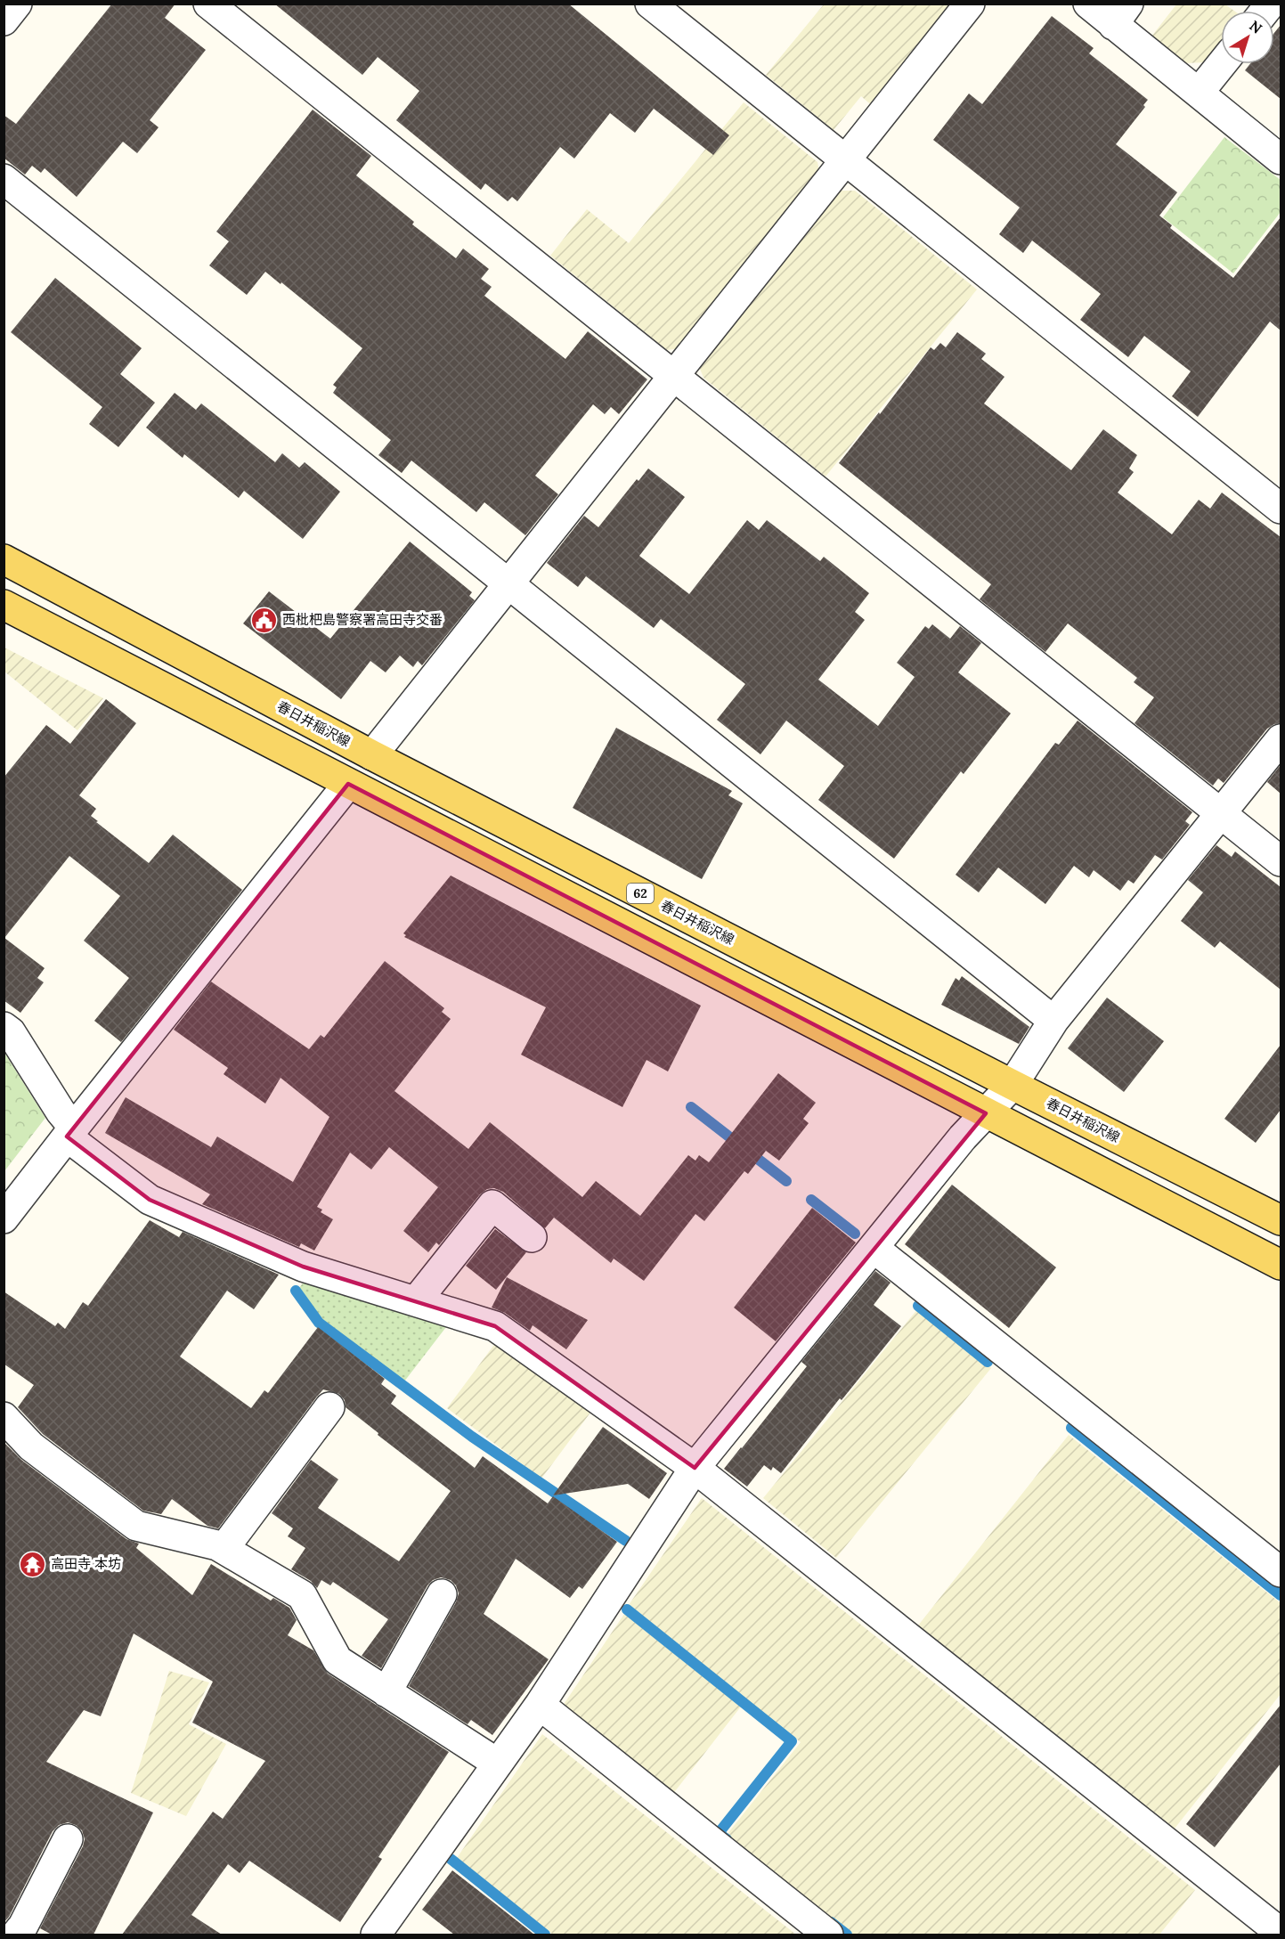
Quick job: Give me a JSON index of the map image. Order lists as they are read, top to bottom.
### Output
{
  "streets": {
    "main road": ["春日井稲沢線", "62"]
  },
  "places": {
    "public building": ["西枇杷島警察署高田寺交番"],
    "temple": ["高田寺 本坊"]
  },
  "north": "top right"
}
